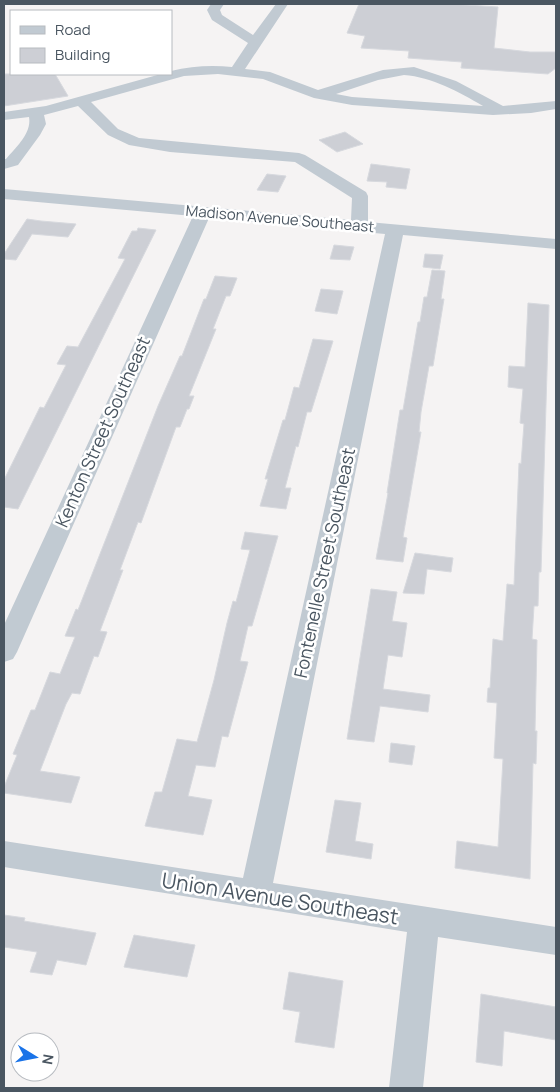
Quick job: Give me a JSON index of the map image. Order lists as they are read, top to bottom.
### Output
{
  "streets": {
    "street": [
      "Madison Avenue Southeast",
      "Kenton Street Southeast",
      "Fontenelle Street Southeast",
      "Union Avenue Southeast"
    ]
  },
  "crossings": [
    ["Madison Avenue Southeast", "Kenton Street Southeast"],
    ["Madison Avenue Southeast", "Fontenelle Street Southeast"],
    ["Fontenelle Street Southeast", "Union Avenue Southeast"]
  ],
  "legend": ["Road", "Building"],
  "north": "right"
}
